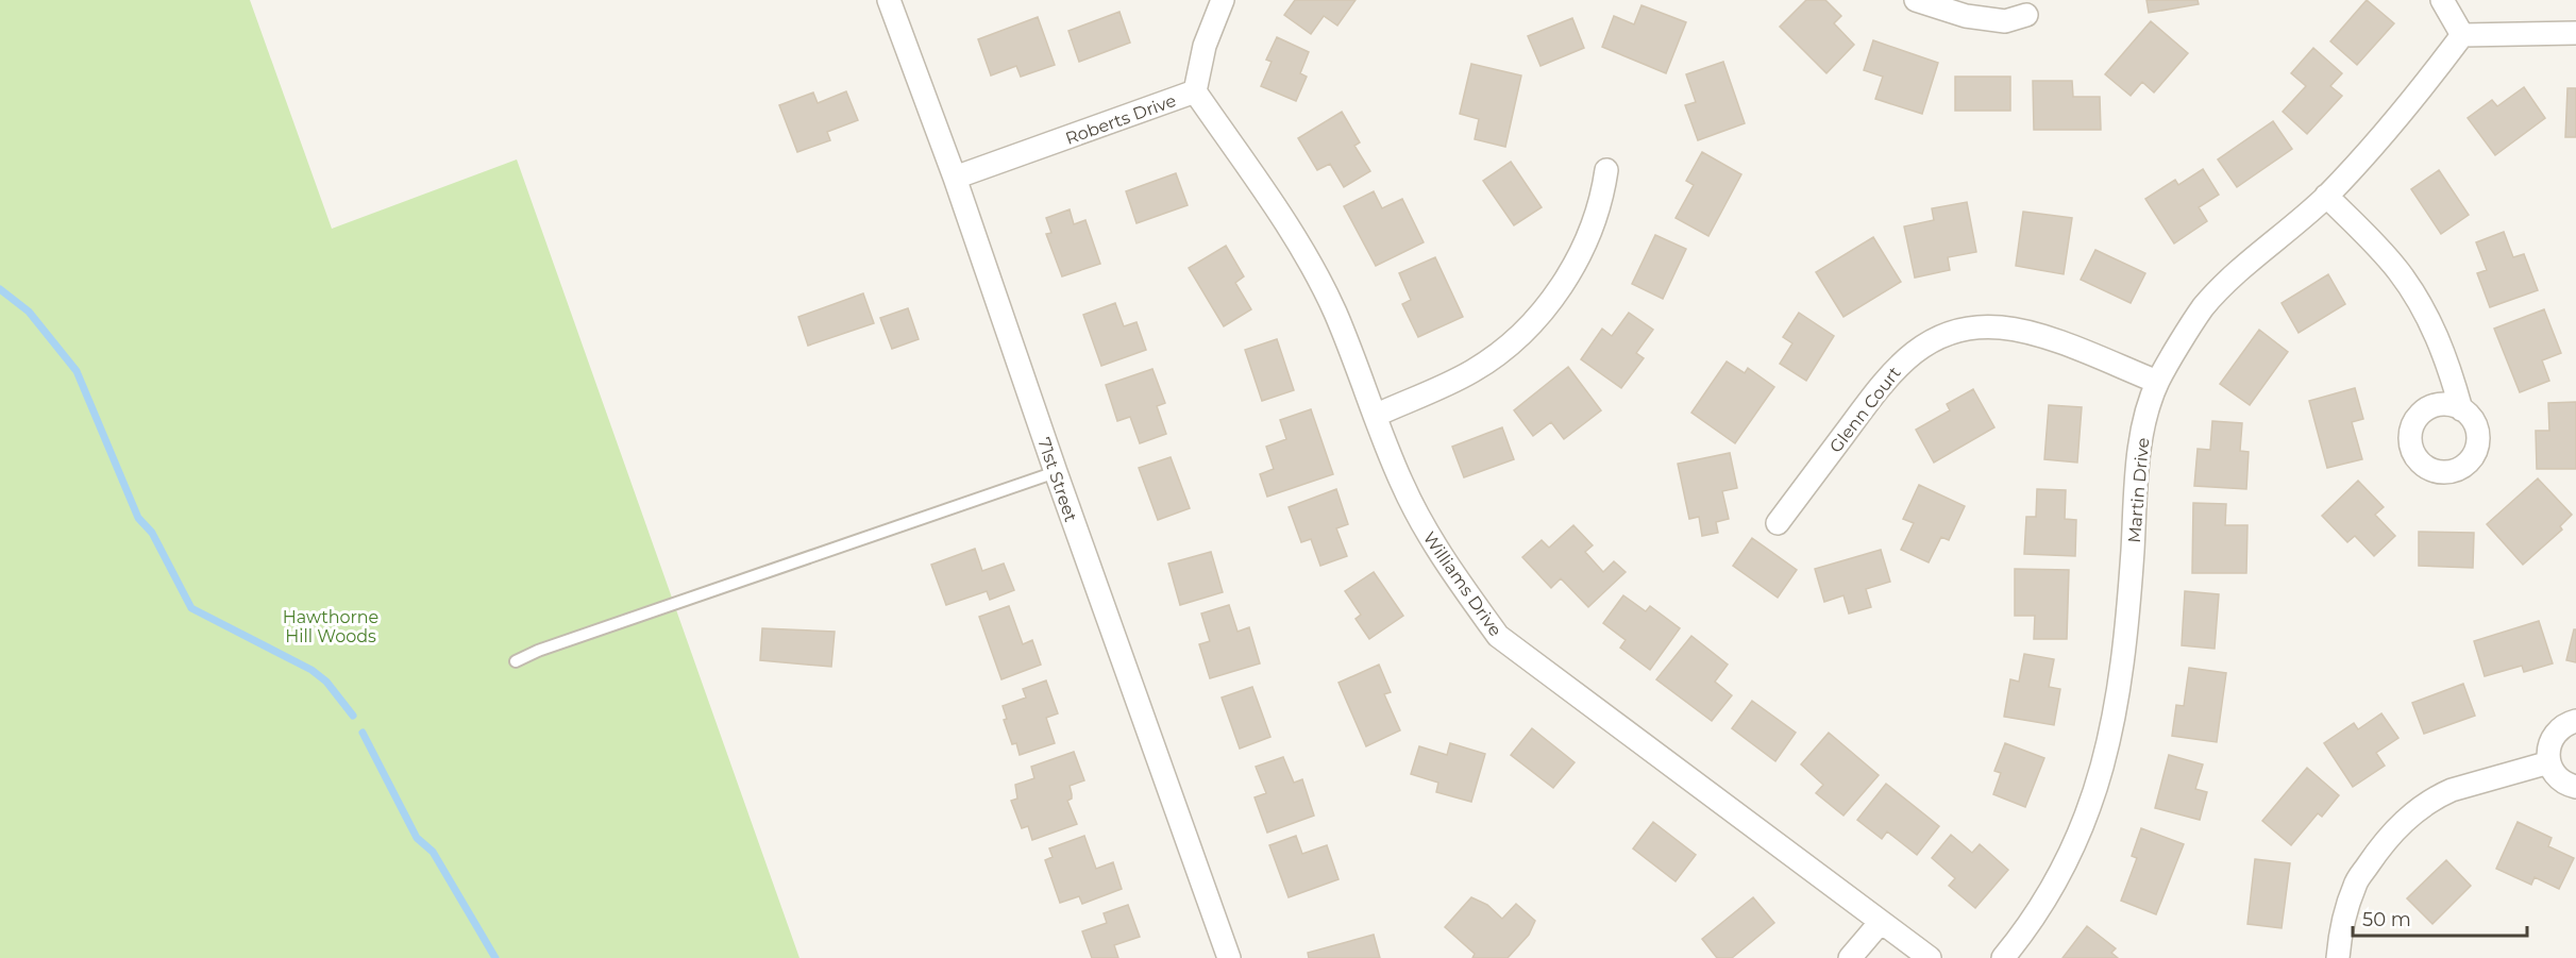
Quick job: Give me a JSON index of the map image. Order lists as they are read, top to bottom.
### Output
{
  "streets": {
    "street": [
      "Roberts Drive",
      "Glenn Court",
      "71st Street",
      "Martin Drive",
      "Williams Drive"
    ]
  },
  "crossings": [
    ["Roberts Drive", "71st Street"],
    ["Roberts Drive", "Williams Drive"],
    ["Glenn Court", "Martin Drive"]
  ],
  "parks": ["Hawthorne Hill Woods"],
  "scale_bar": "50 m"
}
